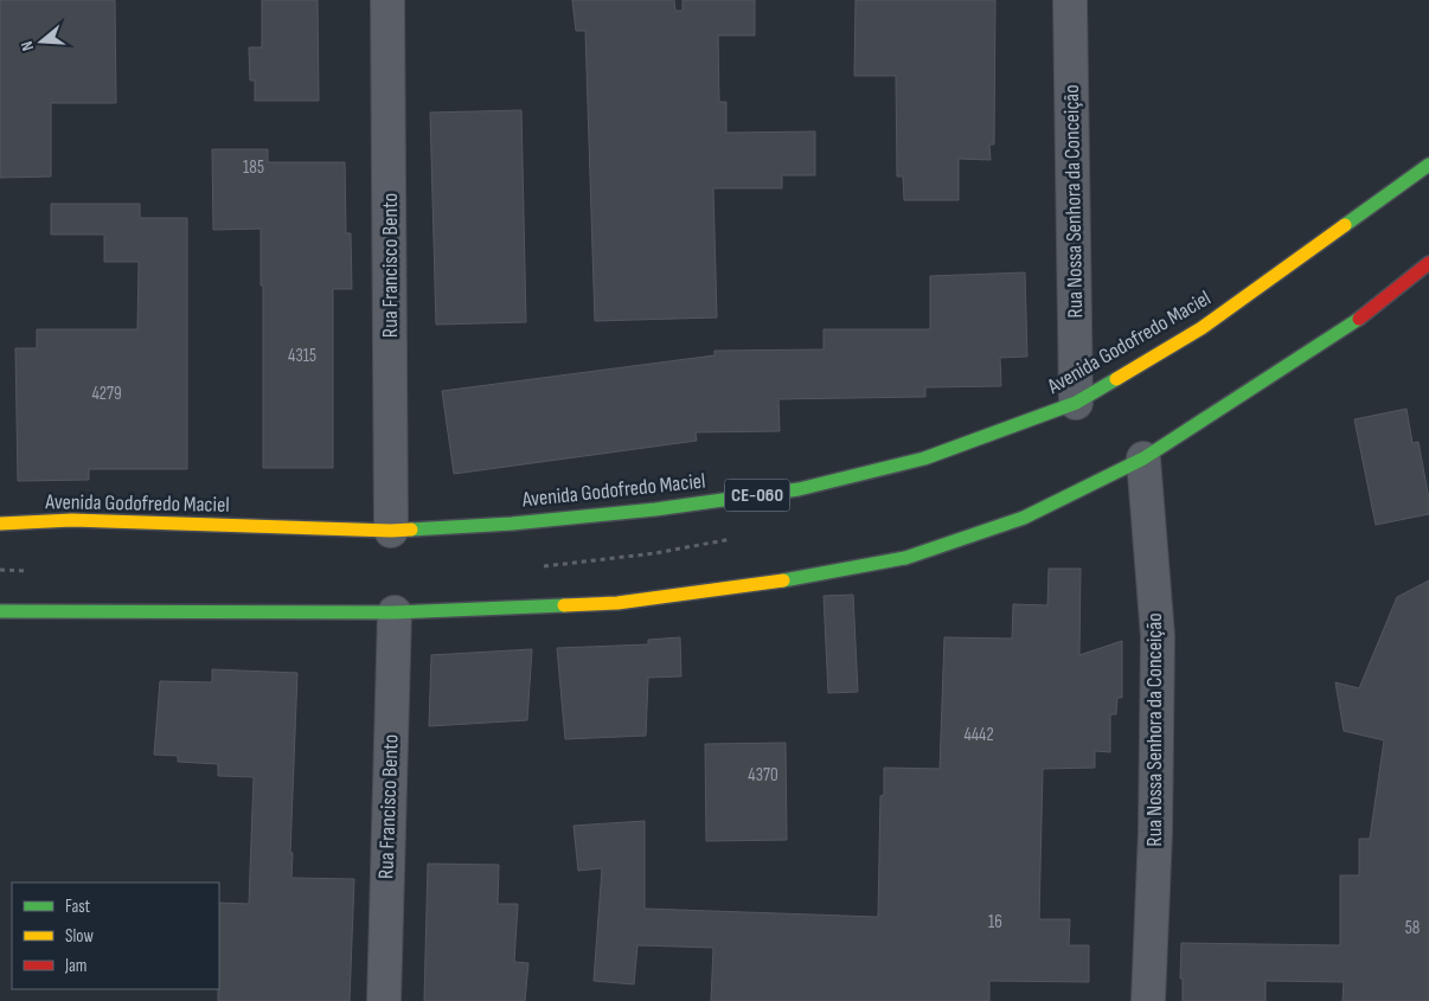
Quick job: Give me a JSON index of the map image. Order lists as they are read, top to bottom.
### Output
{
  "streets": {
    "main road": ["Avenida Godofredo Maciel", "CE-060"],
    "street": ["Rua Nossa Senhora da Conceição", "Rua Francisco Bento"]
  },
  "crossings": [
    ["Rua Nossa Senhora da Conceição", "Avenida Godofredo Maciel"],
    ["Rua Francisco Bento", "Avenida Godofredo Maciel"]
  ],
  "house_numbers": [
    "185",
    "4315",
    "4279",
    "4442",
    "4370",
    "16",
    "58"
  ],
  "legend": ["Fast", "Slow", "Jam"],
  "north": "left"
}
